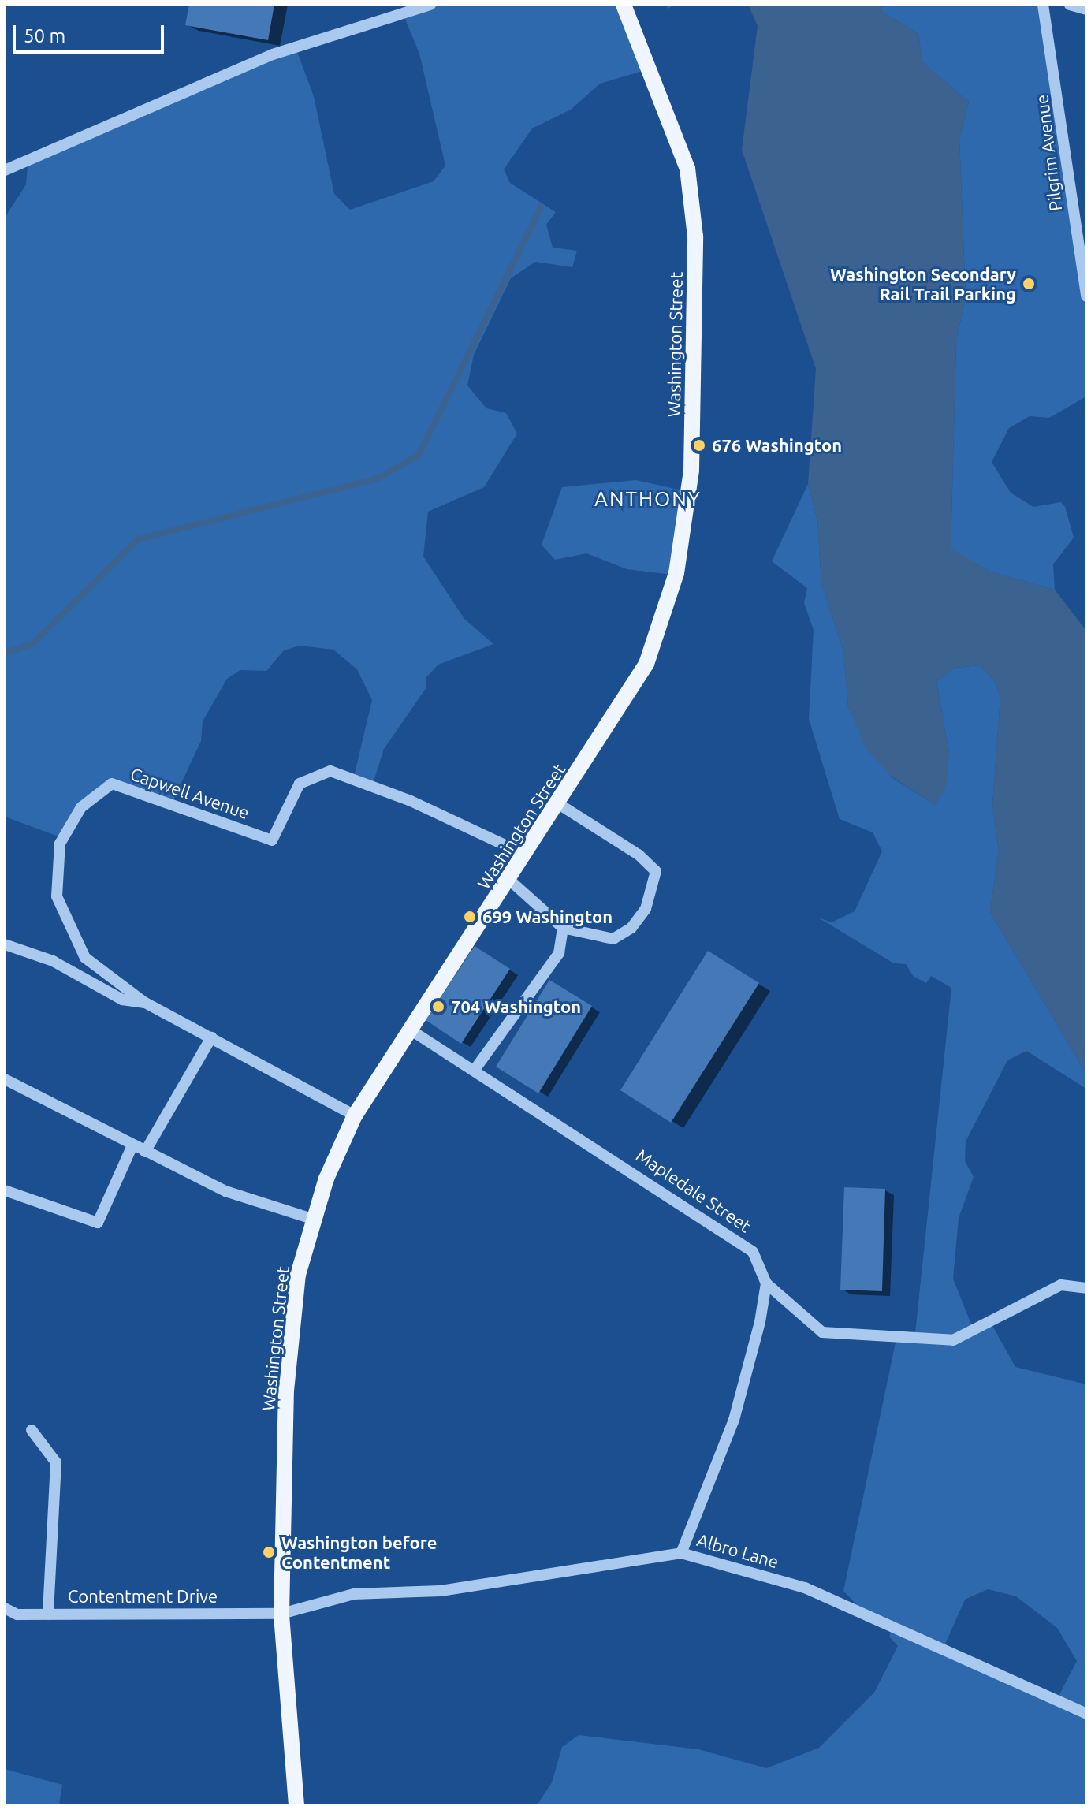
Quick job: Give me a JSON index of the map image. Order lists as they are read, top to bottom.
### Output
{
  "streets": {
    "main road": ["Washington Street"],
    "street": [
      "Pilgrim Avenue",
      "Capwell Avenue",
      "Mapledale Street",
      "Albro Lane",
      "Contentment Drive"
    ]
  },
  "crossings": [
    ["Washington Street", "Capwell Avenue"],
    ["Washington Street", "Mapledale Street"],
    ["Washington Street", "Albro Lane"],
    ["Washington Street", "Contentment Drive"],
    ["Albro Lane", "Contentment Drive"]
  ],
  "districts": ["ANTHONY"],
  "places": [
    "Washington Secondary Rail Trail Parking",
    "676 Washington",
    "699 Washington",
    "704 Washington",
    "Washington before Contentment"
  ],
  "scale_bar": "50 m"
}
